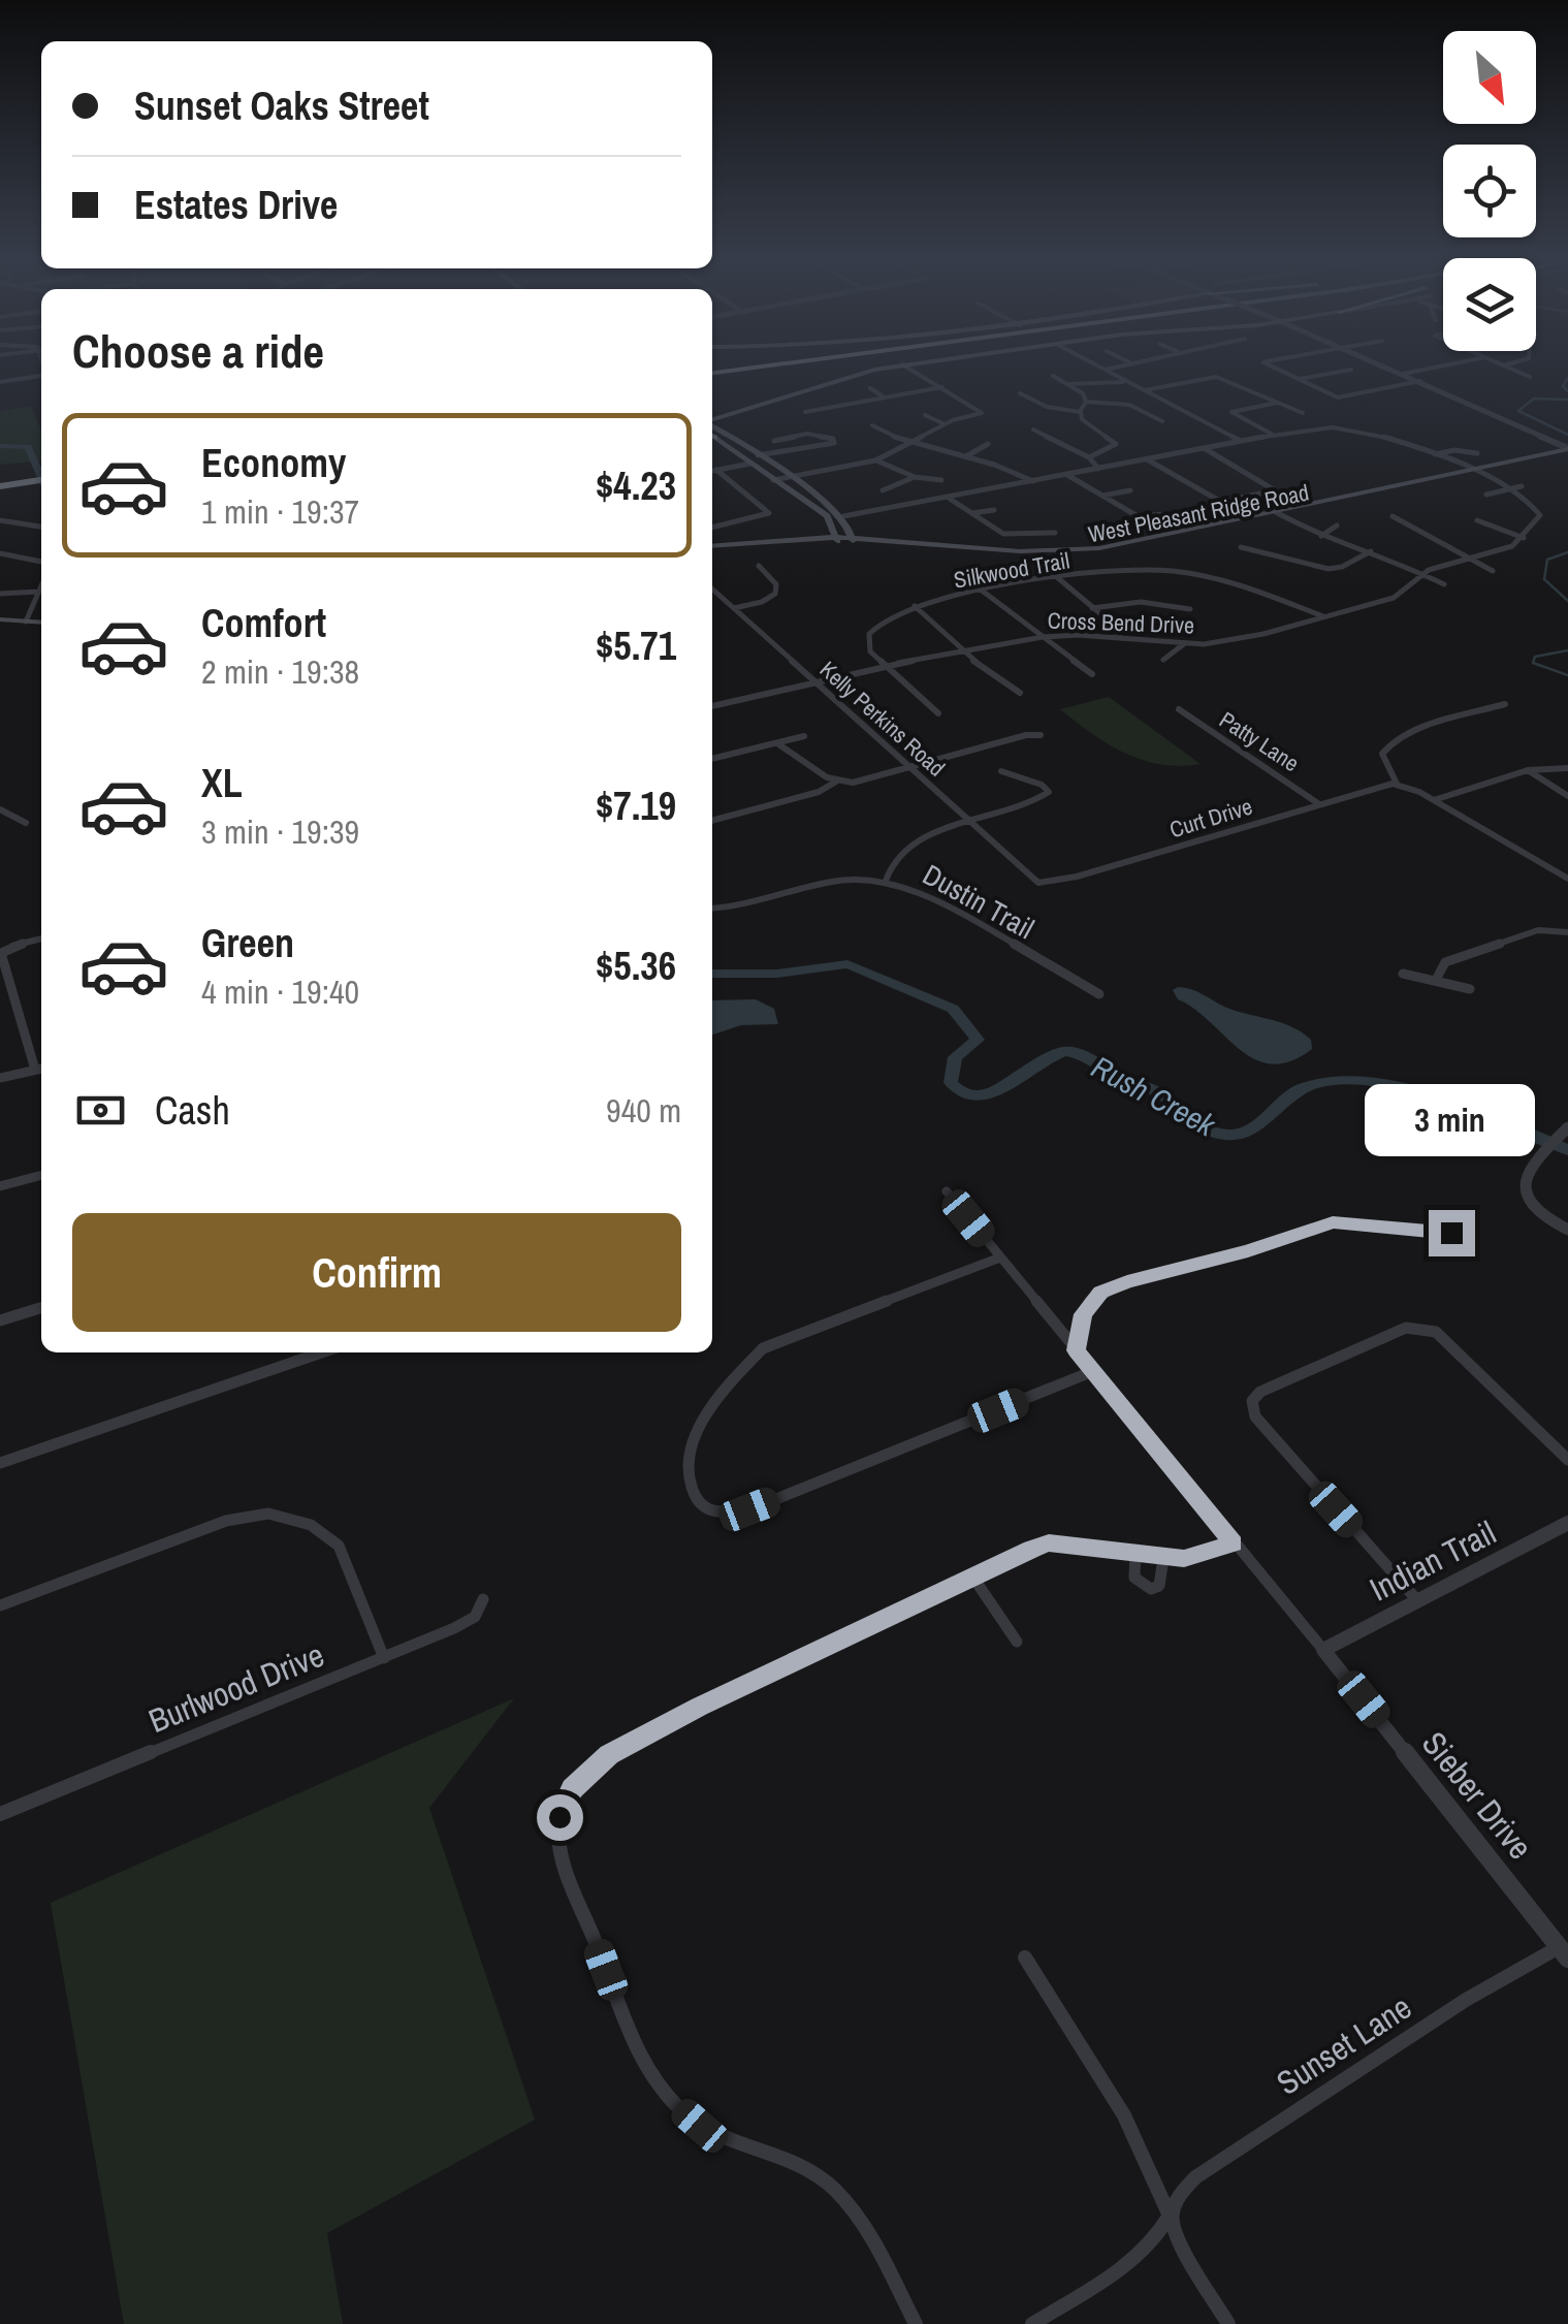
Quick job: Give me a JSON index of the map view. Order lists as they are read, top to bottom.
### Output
{
  "streets": {
    "main road": ["West Pleasant Ridge Road"],
    "street": [
      "Silkwood Trail",
      "Cross Bend Drive",
      "Kelly Perkins Road",
      "Patty Lane",
      "Curt Drive",
      "Dustin Trail",
      "Indian Trail",
      "Burlwood Drive",
      "Sieber Drive",
      "Sunset Lane"
    ]
  },
  "crossings": [
    ["Silkwood Trail", "Cross Bend Drive"],
    ["Cross Bend Drive", "Kelly Perkins Road"],
    ["Kelly Perkins Road", "Curt Drive"],
    ["Patty Lane", "Curt Drive"],
    ["Indian Trail", "Sieber Drive"],
    ["Sieber Drive", "Sunset Lane"]
  ],
  "water": ["Rush Creek"],
  "north": "bottom right",
  "page": {
    "banner": ["Sunset Oaks Street", "Estates Drive"],
    "heading": "Choose a ride",
    "list": [
      {
        "name": "Economy",
        "note": "1 min · 19:37",
        "value": "$4.23"
      },
      {
        "name": "Comfort",
        "note": "2 min · 19:38",
        "value": "$5.71"
      },
      {
        "name": "XL",
        "note": "3 min · 19:39",
        "value": "$7.19"
      },
      {
        "name": "Green",
        "note": "4 min · 19:40",
        "value": "$5.36"
      }
    ],
    "pay": ["Cash", "940 m"],
    "bubble": "3 min",
    "buttons": "Confirm"
  }
}
